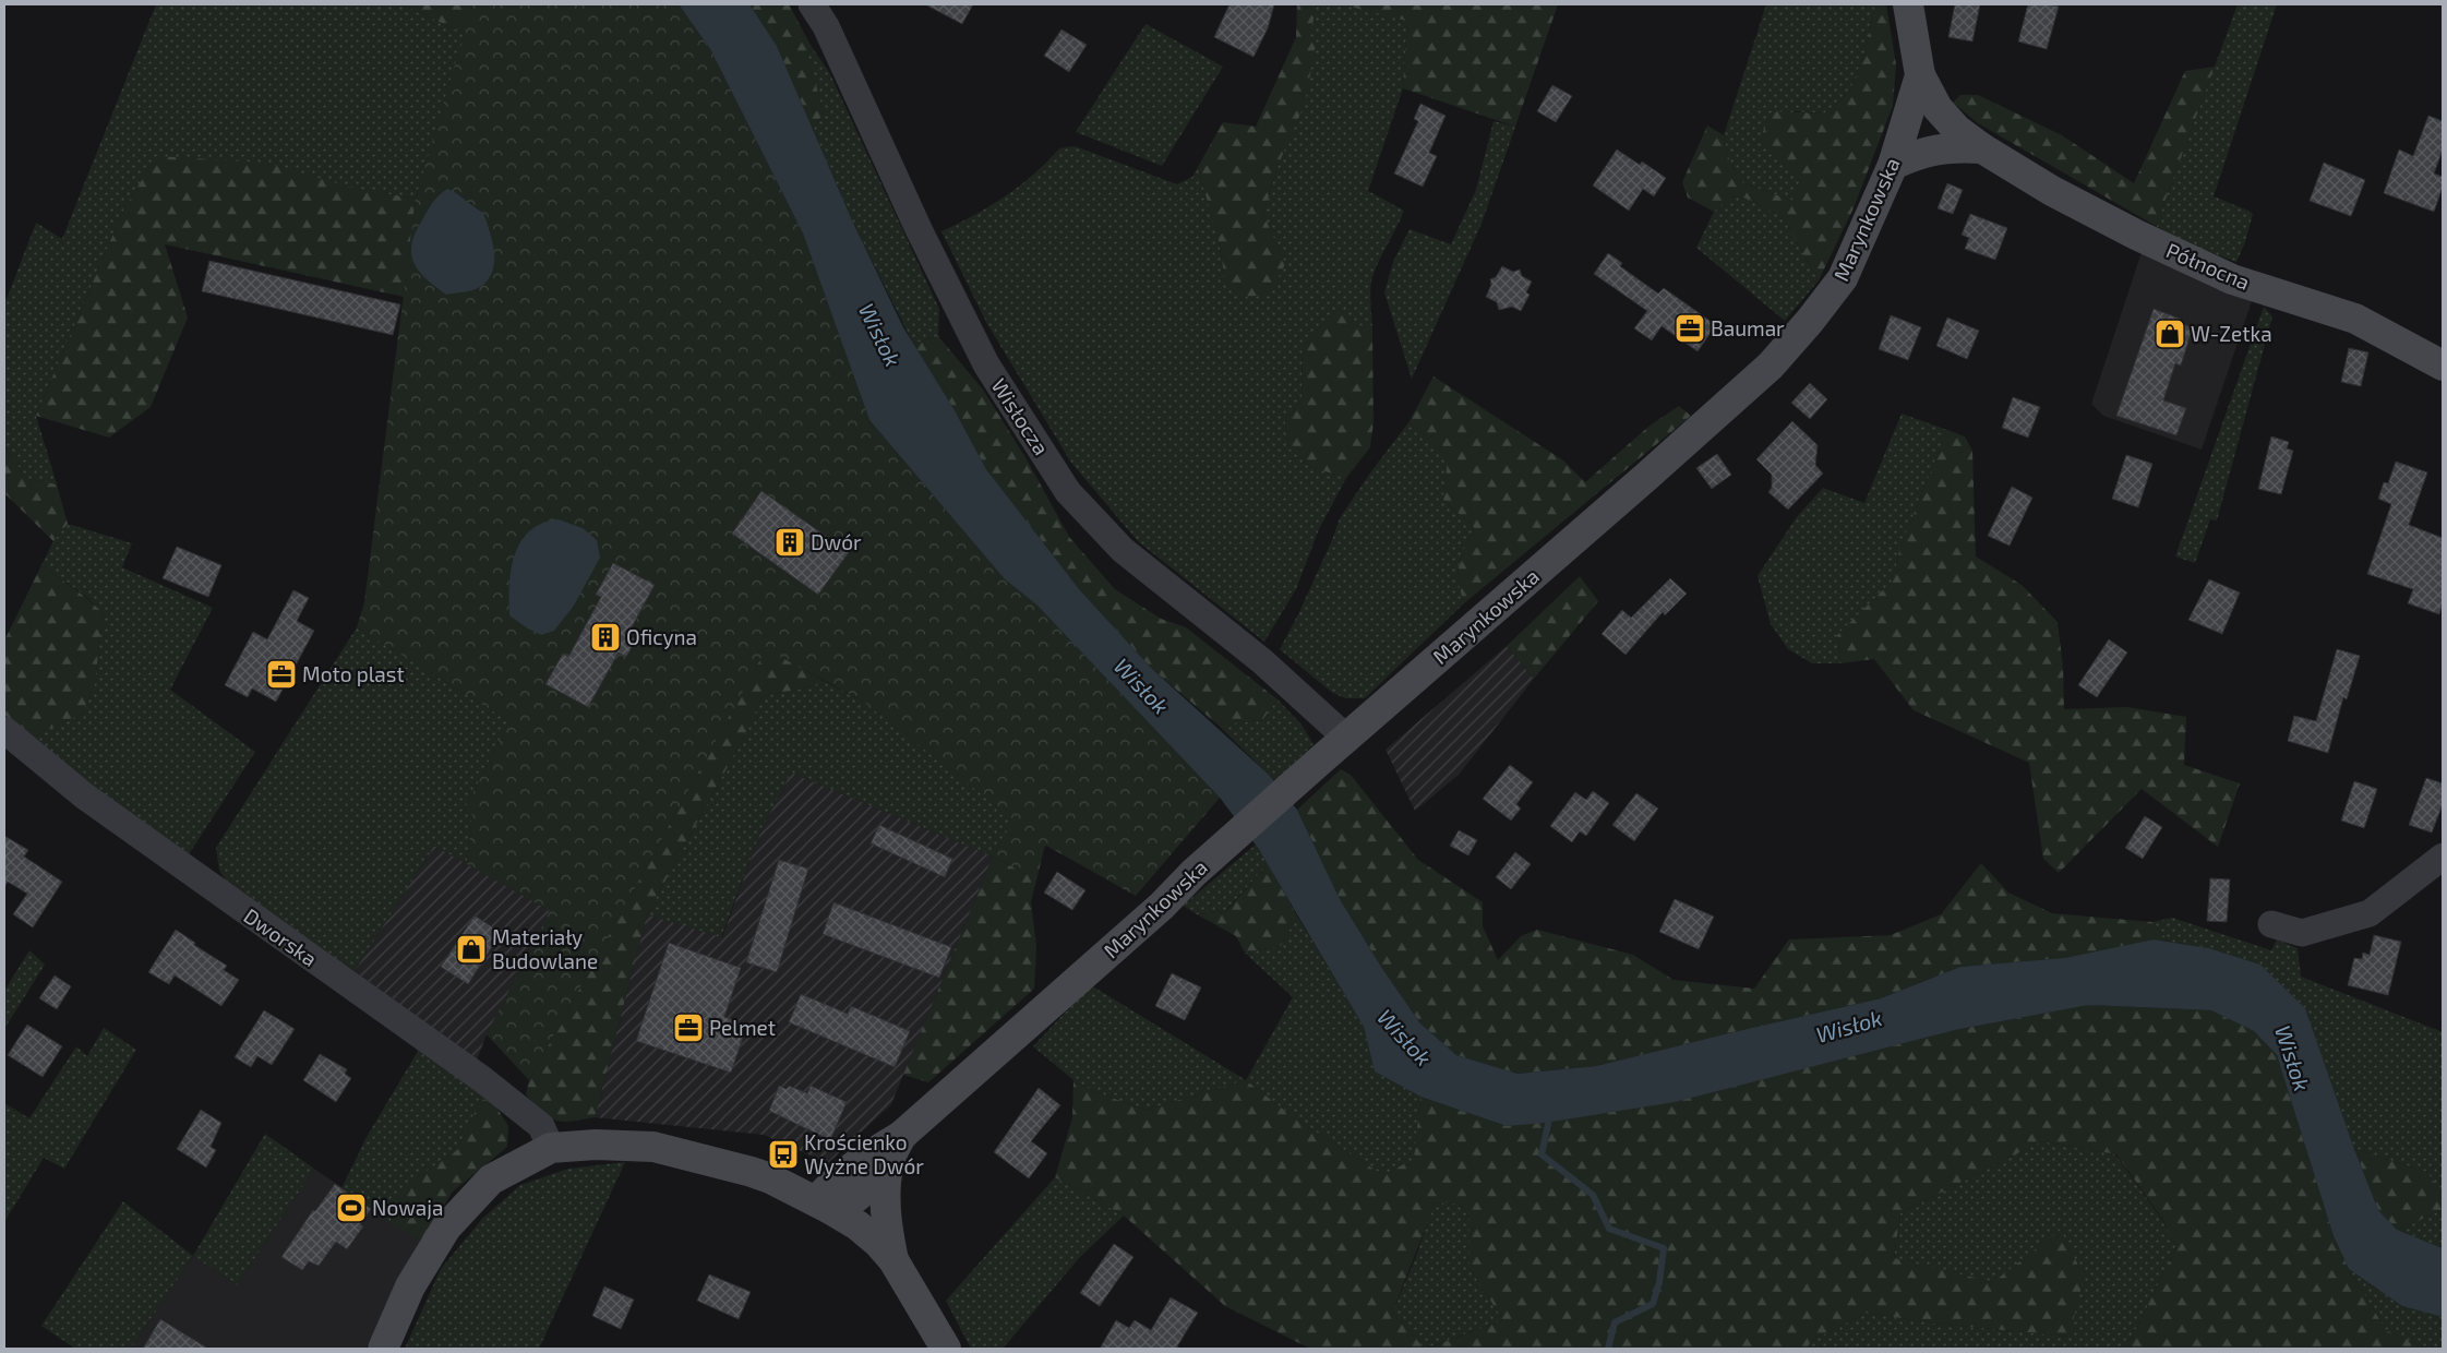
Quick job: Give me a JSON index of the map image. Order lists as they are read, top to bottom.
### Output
{
  "streets": {
    "street": [
      "Marynkowska",
      "Północna",
      "Wisłocza",
      "Dworska"
    ]
  },
  "crossings": [
    ["Marynkowska", "Północna"],
    ["Marynkowska", "Wisłocza"]
  ],
  "water": ["Wisłok"],
  "places": {
    "office": ["Baumar", "Moto plast", "Pelmet"],
    "shop": ["W-Zetka", "Materiały Budowlane"],
    "building": ["Dwór", "Oficyna"],
    "bus stop": ["Krościenko Wyżne Dwór"],
    "sports": ["Nowaja"]
  }
}
